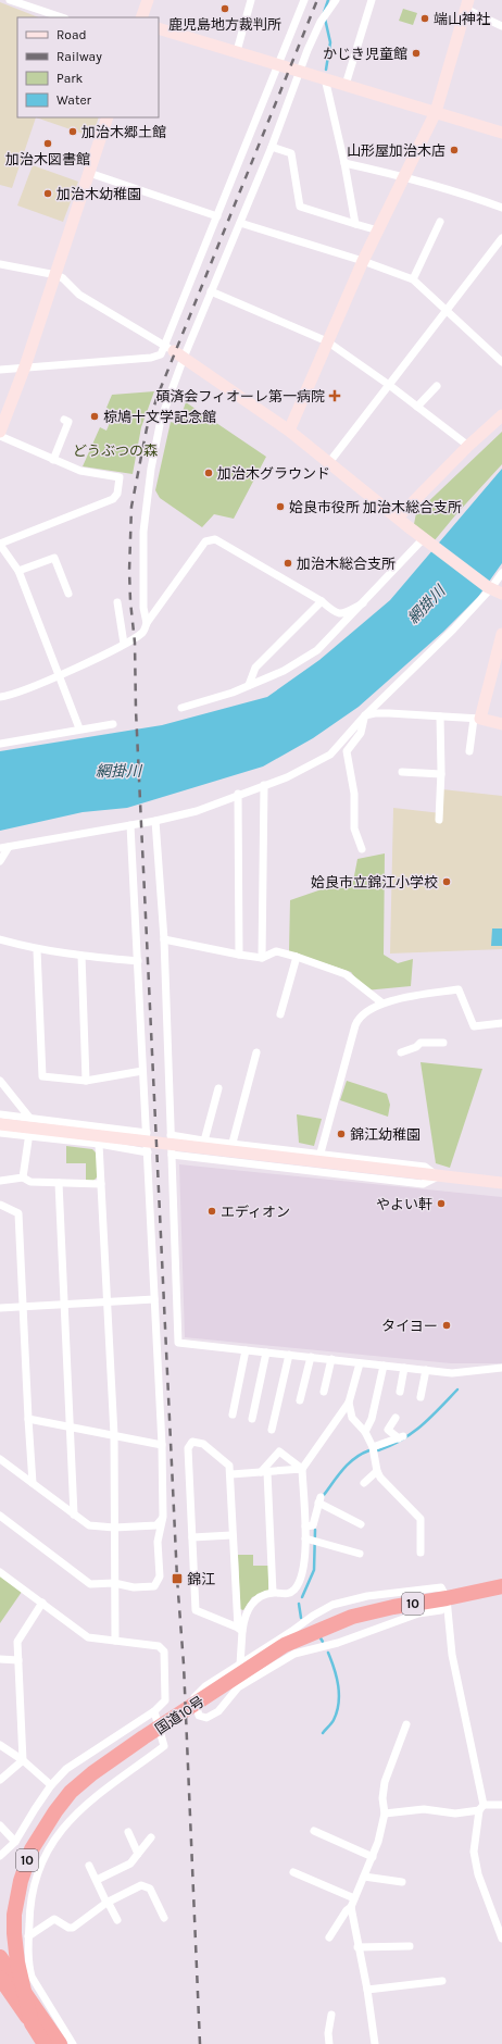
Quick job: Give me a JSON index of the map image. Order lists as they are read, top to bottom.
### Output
{
  "streets": {
    "highway": ["10", "国道10号"]
  },
  "crossings": [
    ["10", "国道10号"]
  ],
  "water": ["網掛川"],
  "parks": ["どうぶつの森"],
  "places": {
    "other": [
      "鹿児島地方裁判所",
      "端山神社",
      "かじき児童館",
      "加治木郷土館",
      "加治木図書館",
      "山形屋加治木店",
      "加治木幼稚園",
      "椋鳩十文学記念館",
      "加治木グラウンド",
      "姶良市役所 加治木総合支所",
      "加治木総合支所",
      "姶良市立錦江小学校",
      "錦江幼稚園",
      "やよい軒",
      "エディオン",
      "タイヨー"
    ],
    "health": ["碩済会フィオーレ第一病院"],
    "transit": ["錦江"]
  },
  "legend": [
    "Road",
    "Railway",
    "Park",
    "Water"
  ]
}
